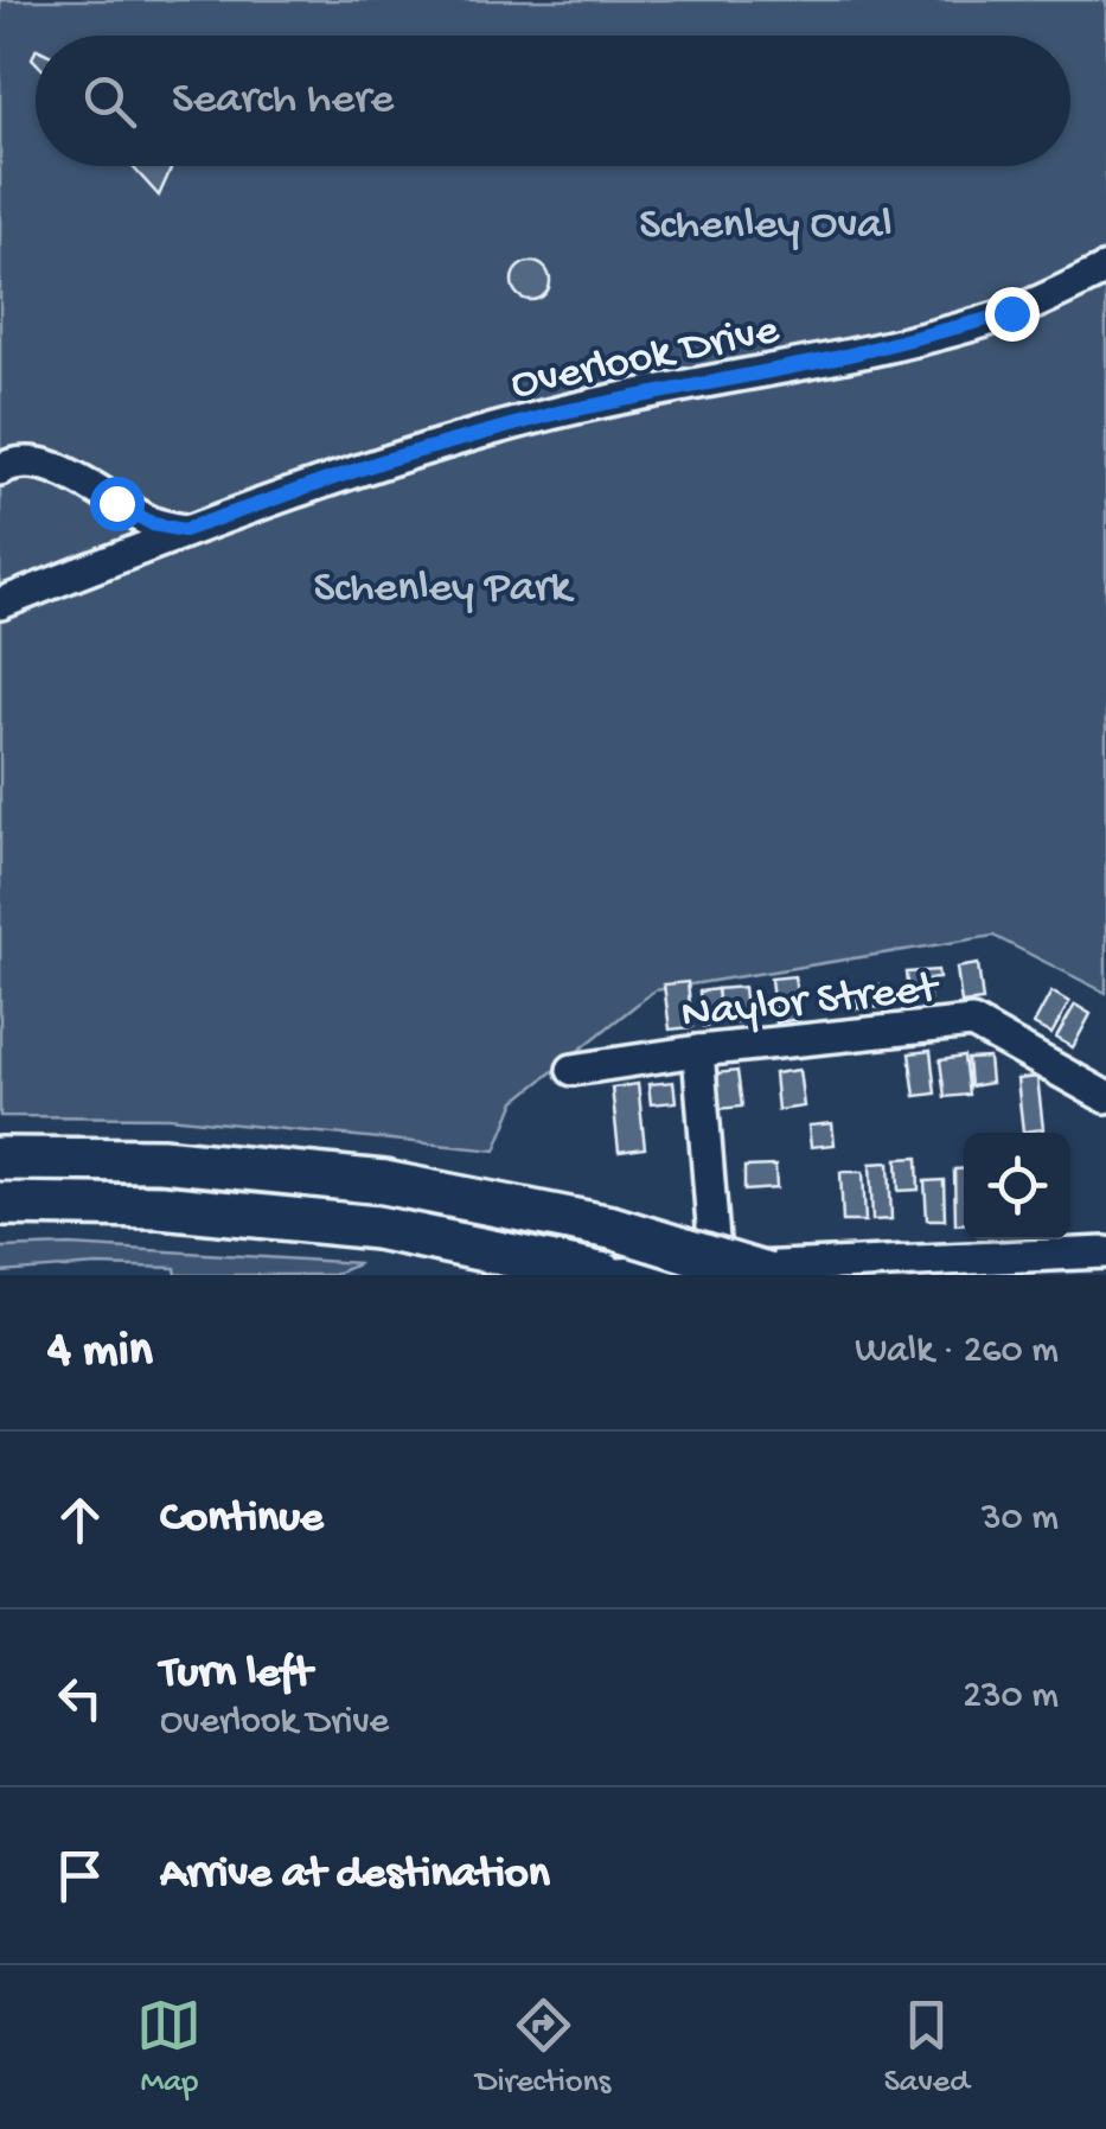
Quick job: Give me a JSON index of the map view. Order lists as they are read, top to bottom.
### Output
{
  "streets": {
    "street": ["Overlook Drive", "Naylor Street"]
  },
  "parks": ["Schenley Oval", "Schenley Park"],
  "page": {
    "search": "Search here",
    "heading": ["4 min", "Walk · 260 m"],
    "list": [
      ["Continue", "30 m"],
      ["Turn left", "Overlook Drive", "230 m"],
      "Arrive at destination"
    ],
    "nav": ["Map", "Directions", "Saved"]
  }
}
